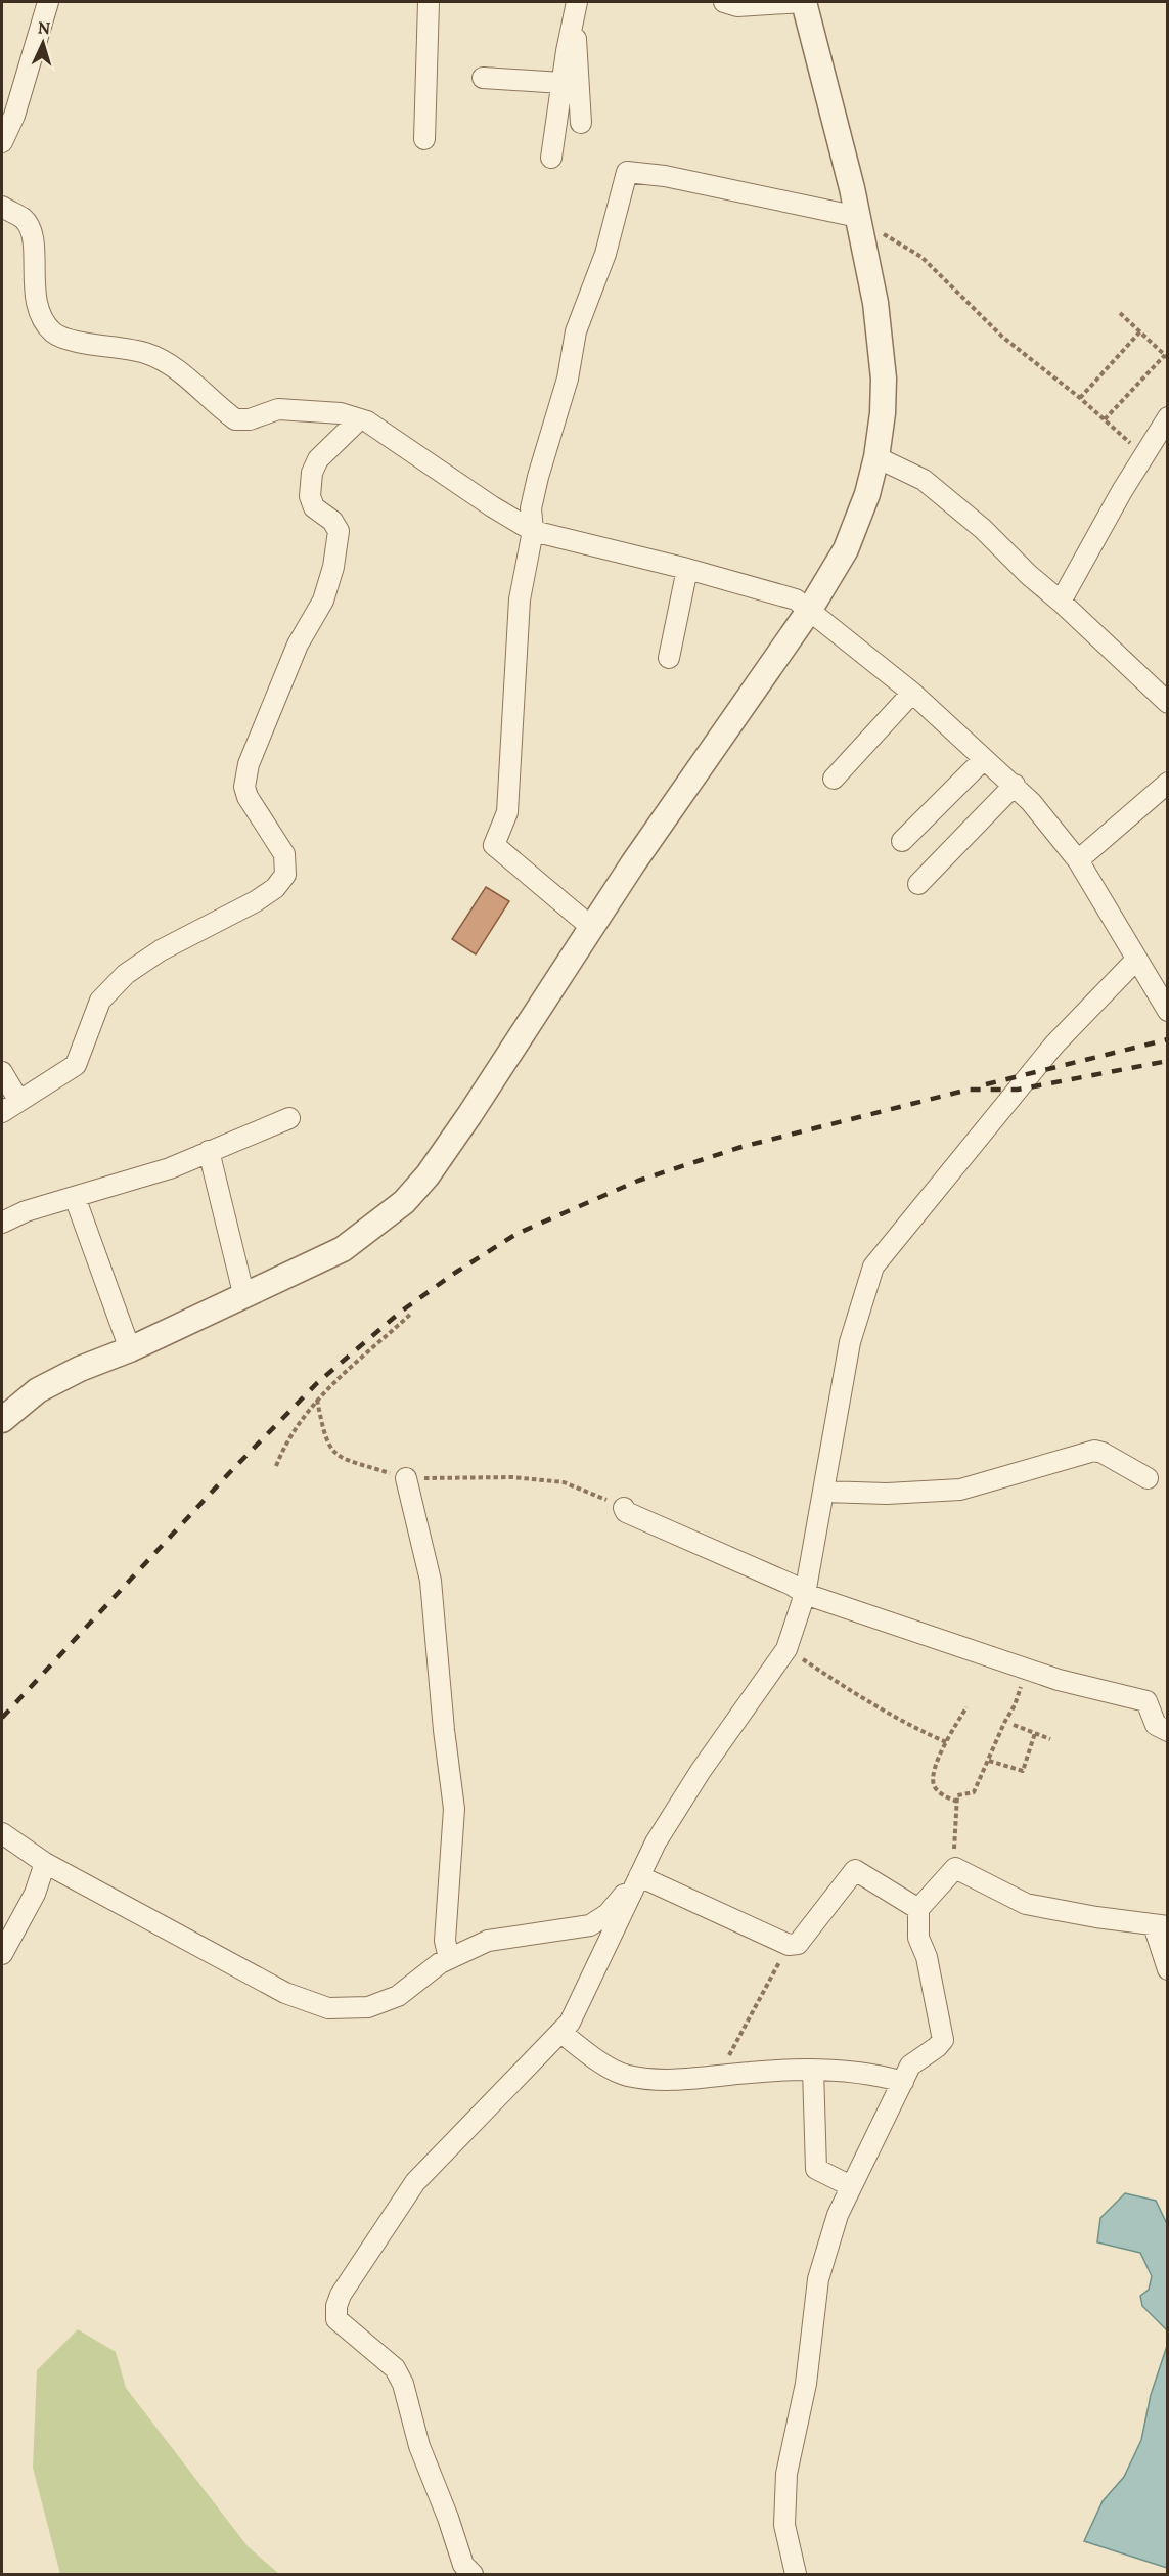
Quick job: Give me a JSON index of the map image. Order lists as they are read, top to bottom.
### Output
{
  "north": "top"
}
